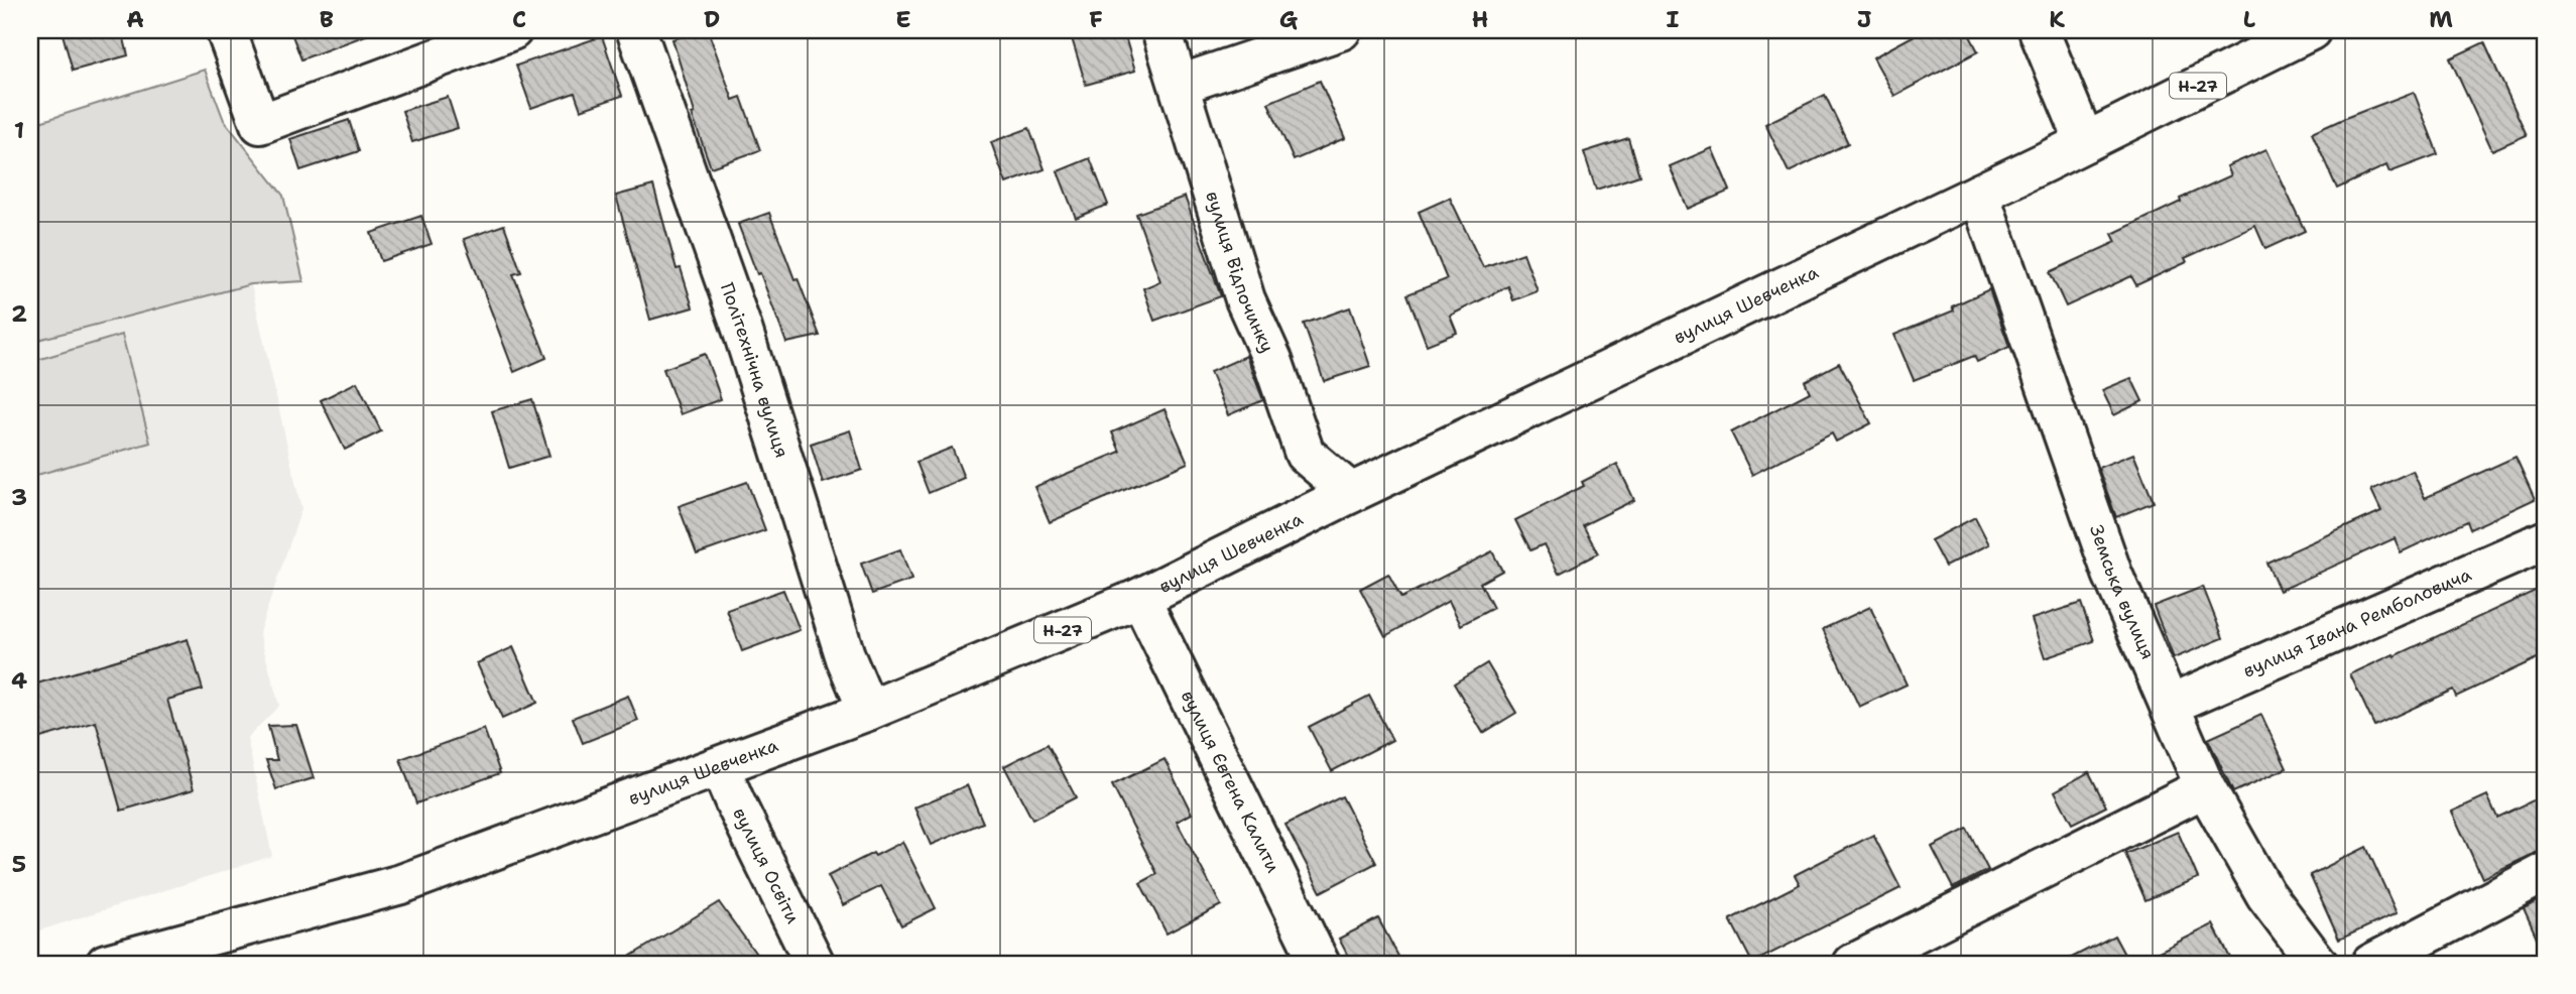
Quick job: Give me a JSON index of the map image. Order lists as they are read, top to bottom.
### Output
{
  "streets": {
    "street": [
      "Н-27",
      "вулиця Відпочинку",
      "вулиця Шевченка",
      "Політехнічна вулиця",
      "Земська вулиця",
      "вулиця Івана Ремболовича",
      "вулиця Євгена Калити",
      "вулиця Освіти"
    ]
  },
  "crossings": [
    ["вулиця Відпочинку", "вулиця Шевченка"],
    ["вулиця Шевченка", "Політехнічна вулиця"],
    ["вулиця Шевченка", "Земська вулиця"],
    ["вулиця Шевченка", "вулиця Євгена Калити"],
    ["вулиця Шевченка", "вулиця Освіти"],
    ["Земська вулиця", "вулиця Івана Ремболовича"]
  ],
  "grid": {
    "columns": [
      "A",
      "B",
      "C",
      "D",
      "E",
      "F",
      "G",
      "H",
      "I",
      "J",
      "K",
      "L",
      "M"
    ],
    "rows": [
      "1",
      "2",
      "3",
      "4",
      "5"
    ]
  }
}
